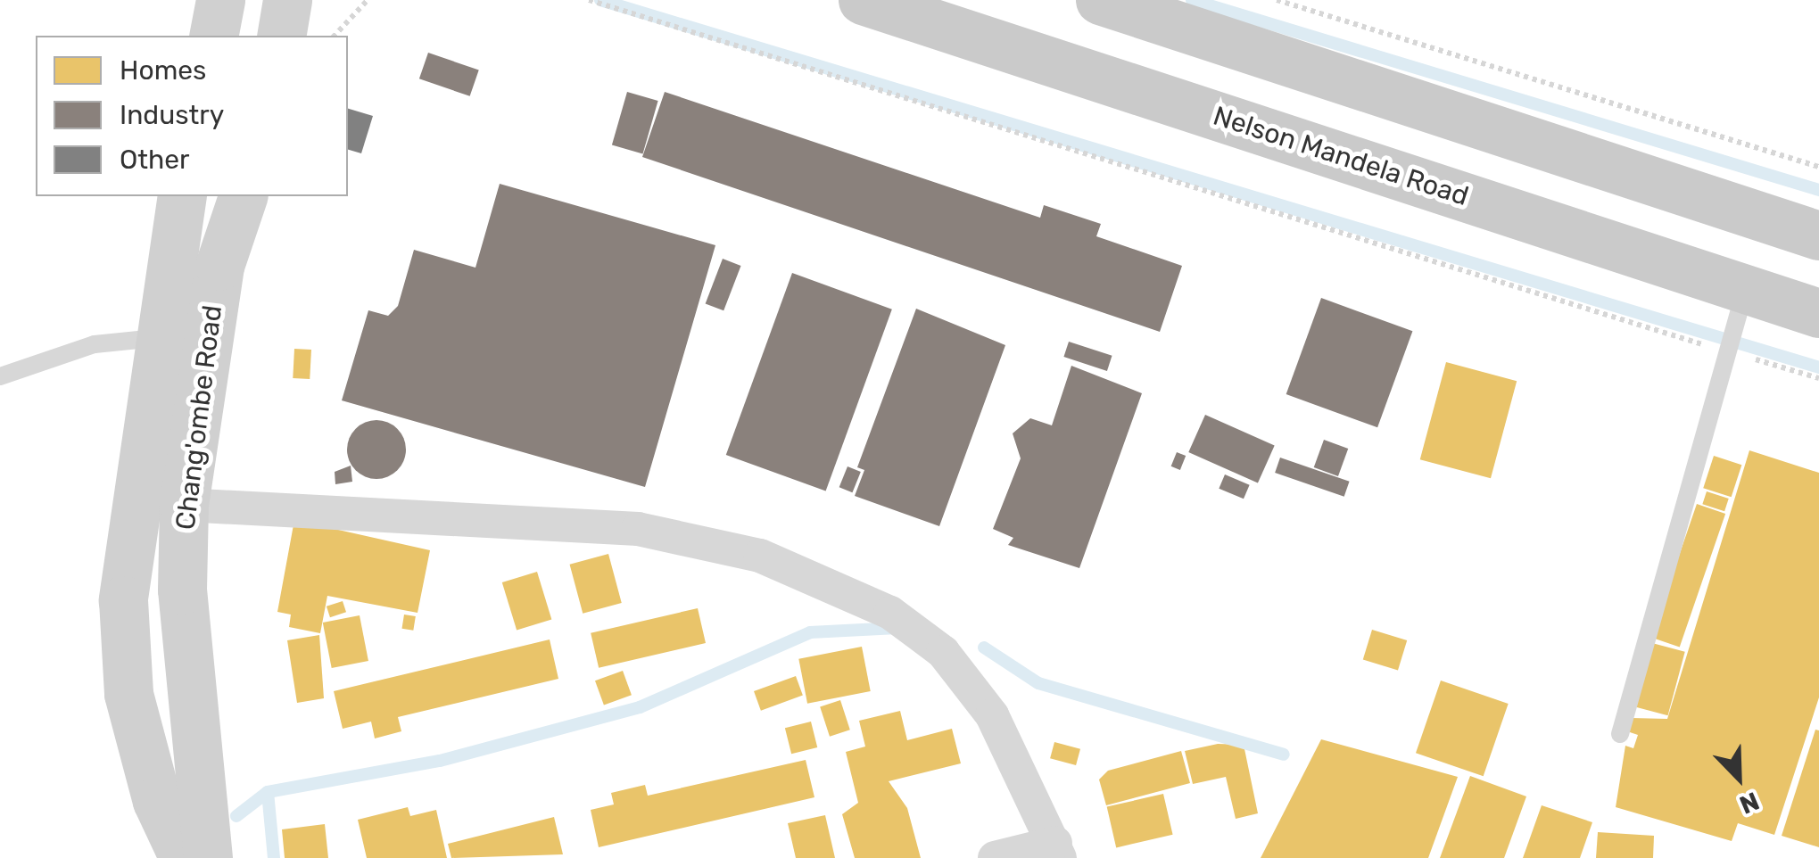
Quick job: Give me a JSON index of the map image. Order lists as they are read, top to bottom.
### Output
{
  "streets": {
    "main road": ["Nelson Mandela Road"],
    "street": ["Chang'ombe Road"]
  },
  "legend": ["Homes", "Industry", "Other"],
  "north": "bottom right"
}
